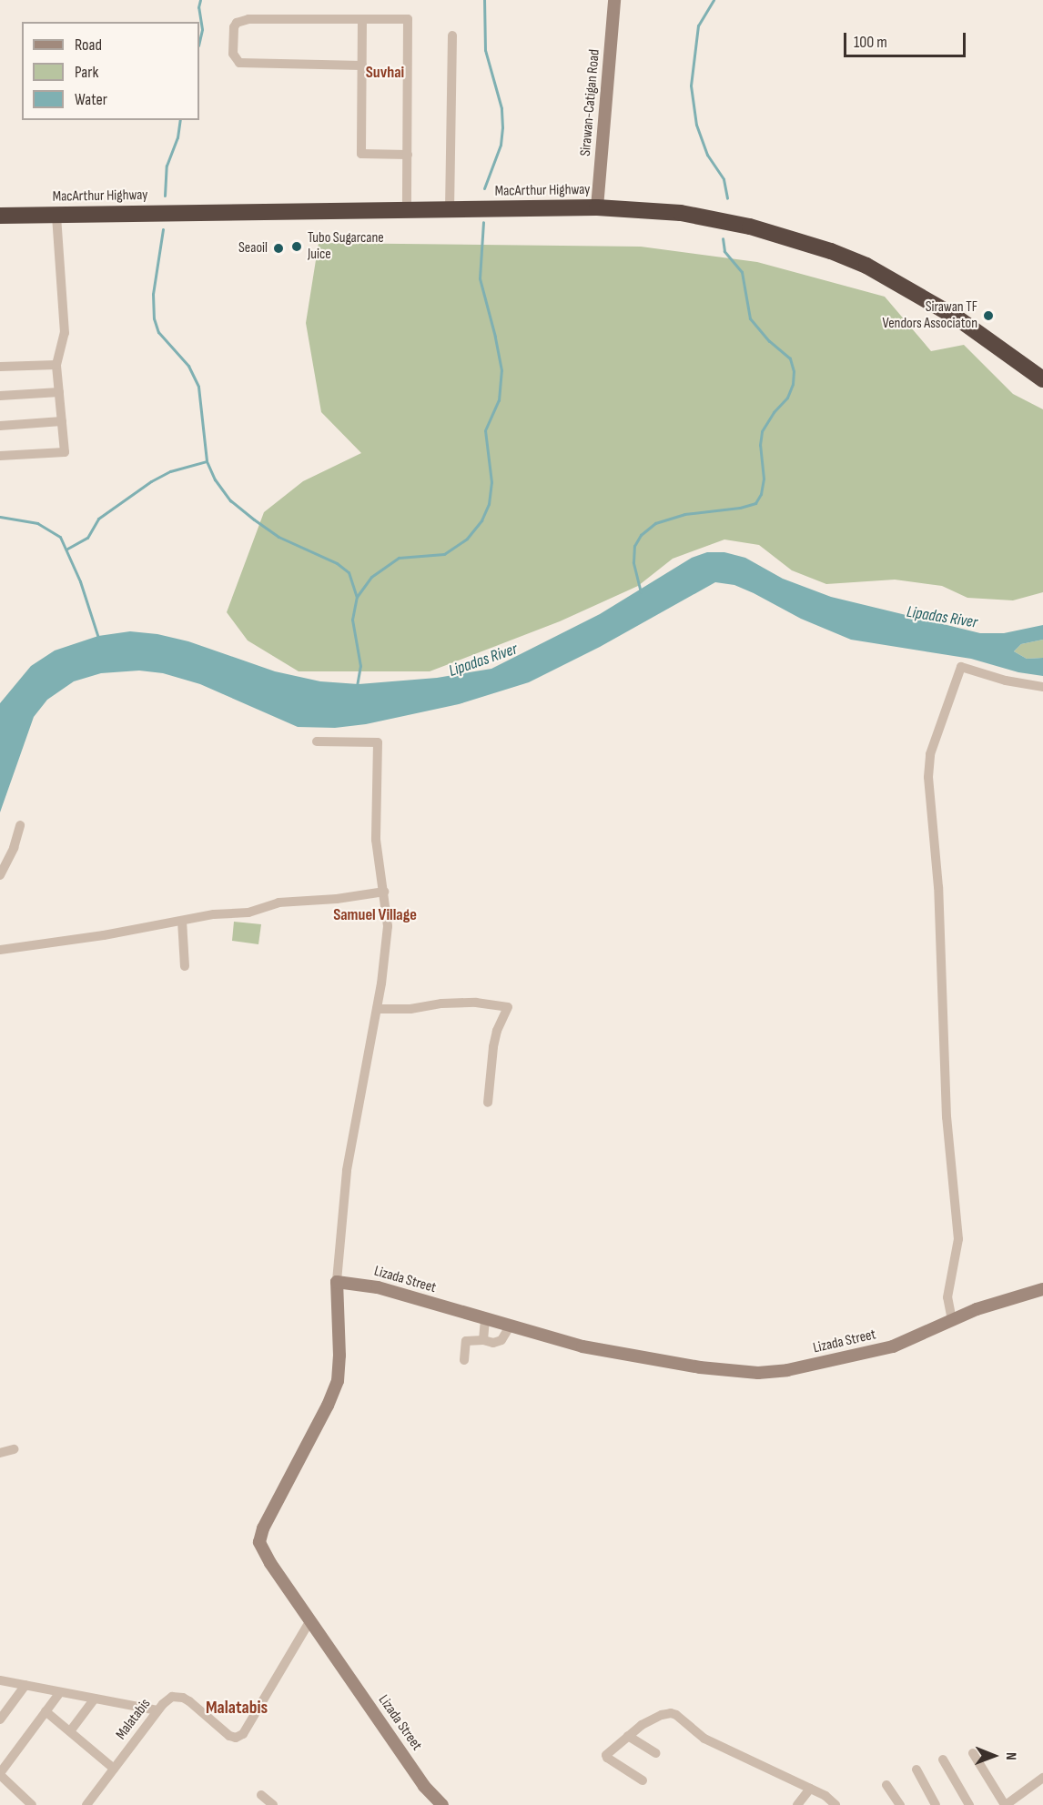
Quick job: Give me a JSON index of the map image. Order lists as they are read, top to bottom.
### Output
{
  "streets": {
    "highway": ["MacArthur Highway"],
    "street": ["Sirawan-Catigan Road", "Lizada Street", "Malatabis"]
  },
  "crossings": [
    ["Sirawan-Catigan Road", "MacArthur Highway"],
    ["Lizada Street", "Malatabis"]
  ],
  "districts": ["Suvhai", "Samuel Village", "Malatabis"],
  "water": ["Lipadas River"],
  "places": ["Tubo Sugarcane Juice", "Seaoil", "Sirawan TF Vendors Associaton"],
  "legend": ["Road", "Park", "Water"],
  "scale_bar": "100 m",
  "north": "right"
}
